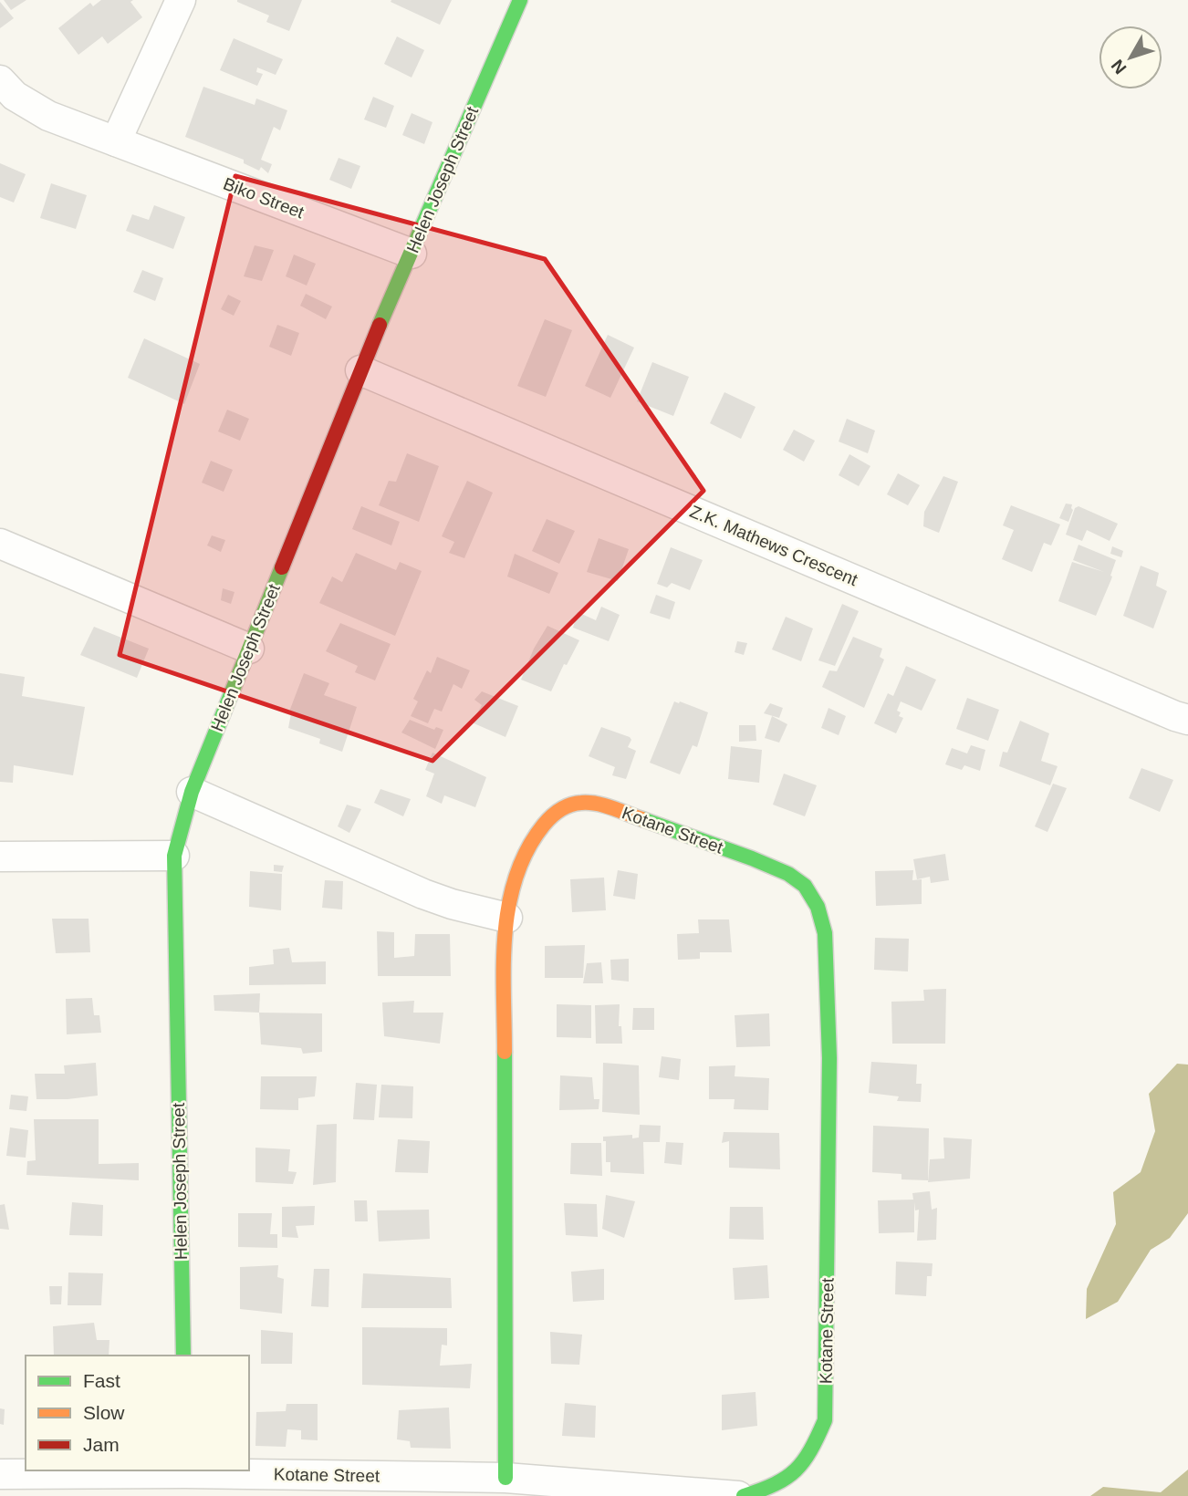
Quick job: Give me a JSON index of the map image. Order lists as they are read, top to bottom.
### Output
{
  "streets": {
    "street": [
      "Helen Joseph Street",
      "Biko Street",
      "Z.K. Mathews Crescent",
      "Kotane Street"
    ]
  },
  "crossings": [
    ["Helen Joseph Street", "Biko Street"],
    ["Helen Joseph Street", "Z.K. Mathews Crescent"]
  ],
  "legend": ["Fast", "Slow", "Jam"],
  "north": "bottom left"
}
